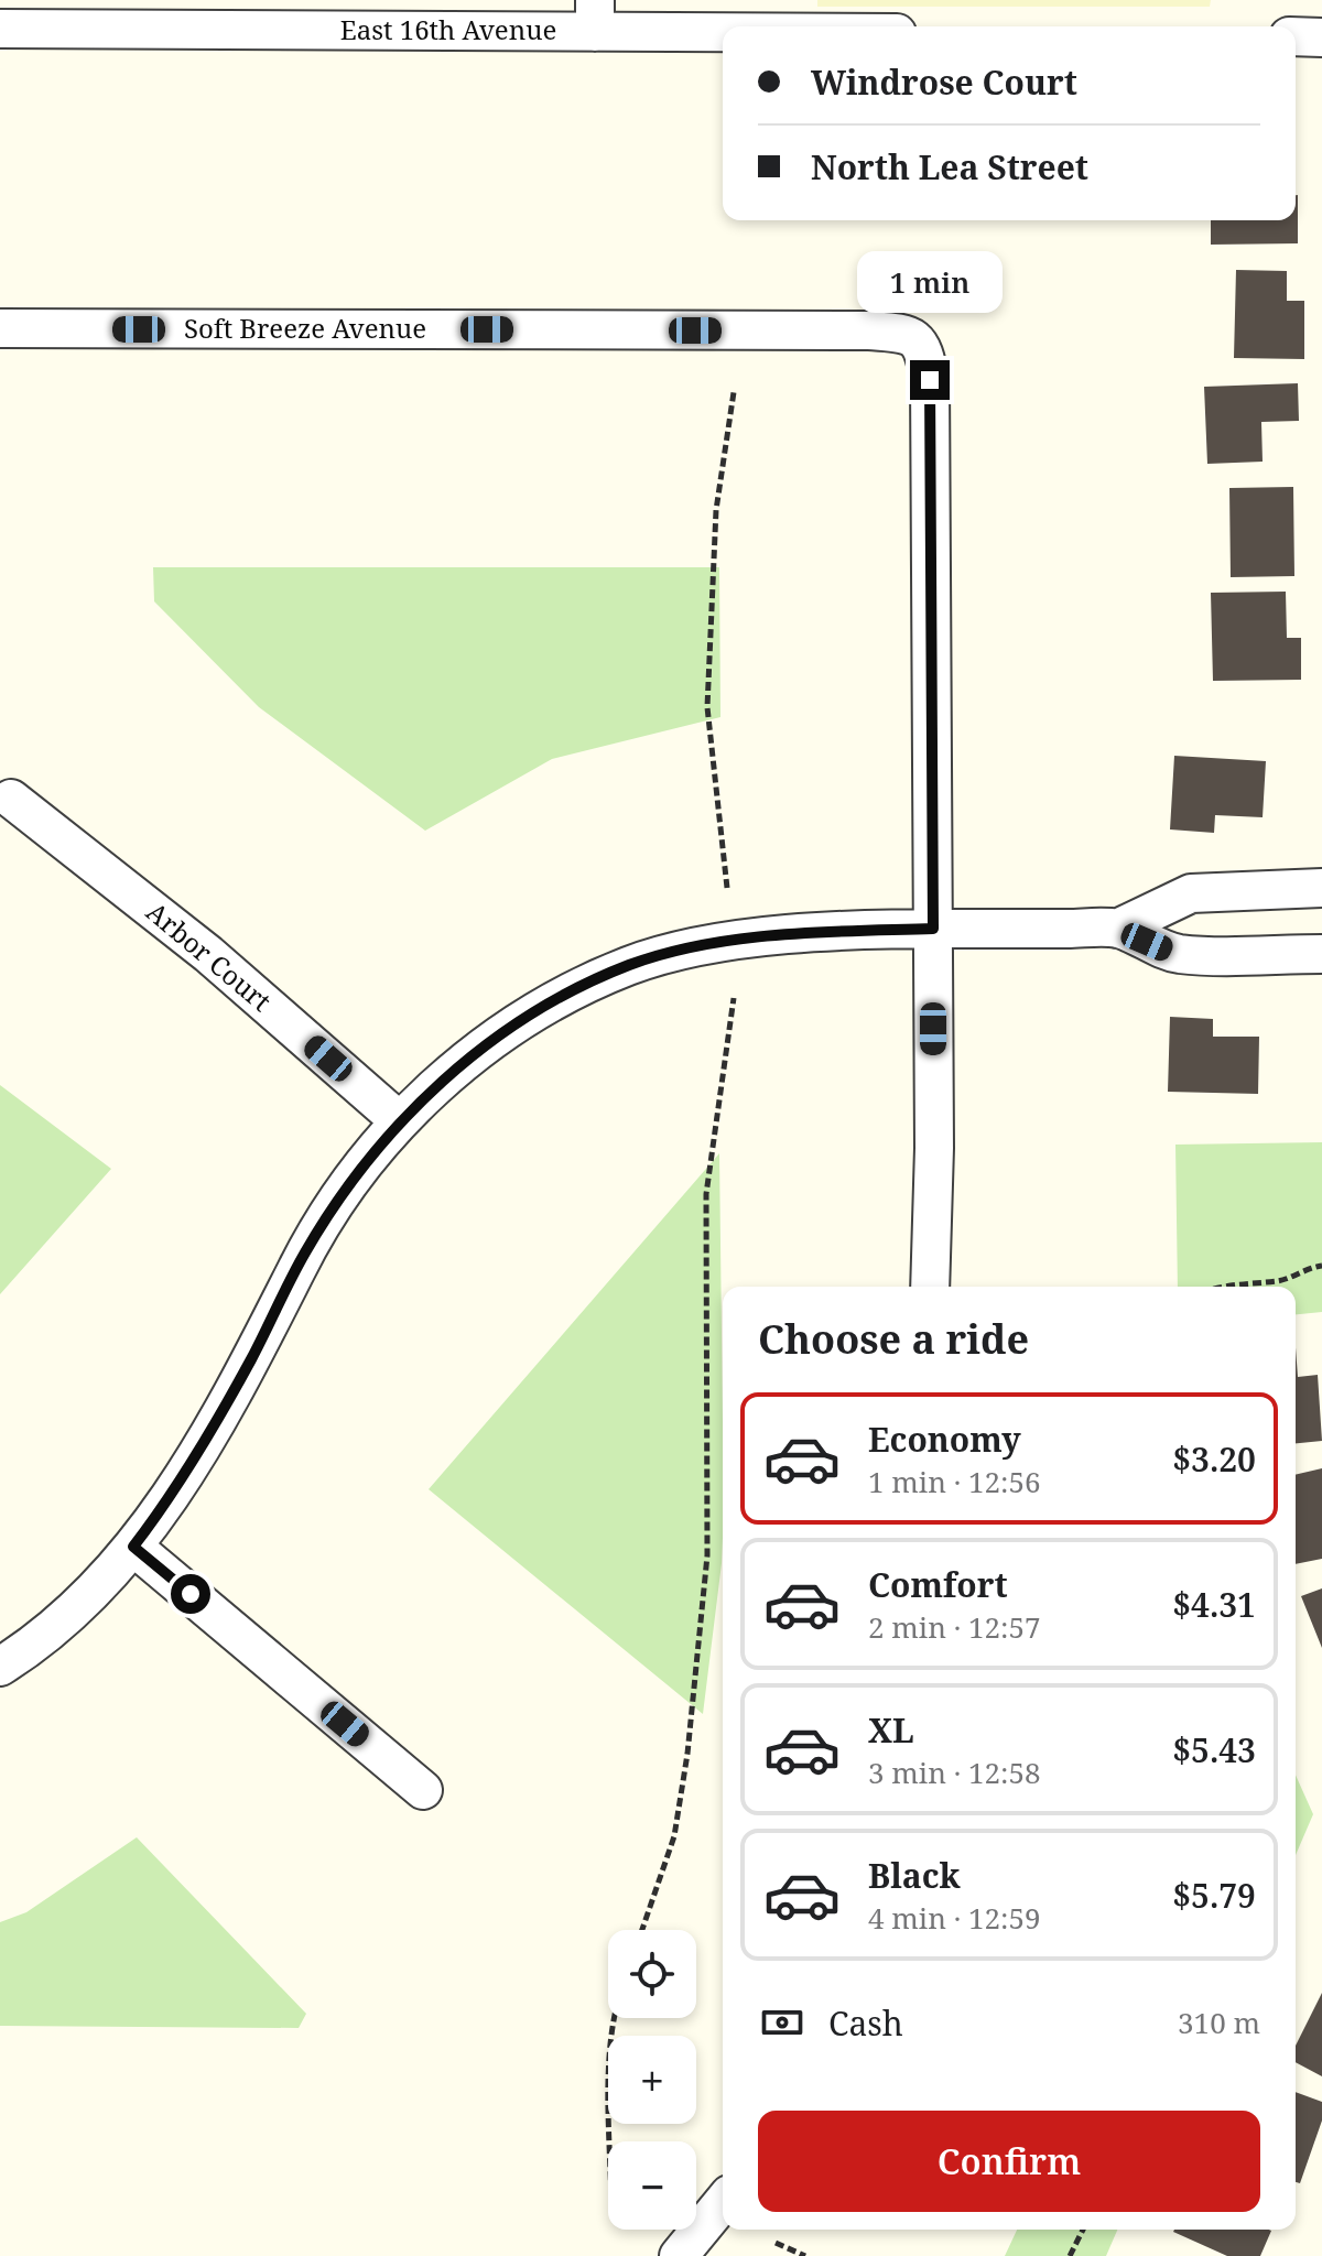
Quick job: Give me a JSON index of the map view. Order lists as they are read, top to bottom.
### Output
{
  "streets": {
    "street": ["East 16th Avenue", "Soft Breeze Avenue", "Arbor Court"]
  },
  "page": {
    "banner": ["Windrose Court", "North Lea Street"],
    "bubble": "1 min",
    "heading": "Choose a ride",
    "list": [
      {
        "name": "Economy",
        "note": "1 min · 12:56",
        "value": "$3.20"
      },
      {
        "name": "Comfort",
        "note": "2 min · 12:57",
        "value": "$4.31"
      },
      {
        "name": "XL",
        "note": "3 min · 12:58",
        "value": "$5.43"
      },
      {
        "name": "Black",
        "note": "4 min · 12:59",
        "value": "$5.79"
      }
    ],
    "map_buttons": ["+", "−"],
    "pay": ["Cash", "310 m"],
    "buttons": "Confirm"
  }
}
